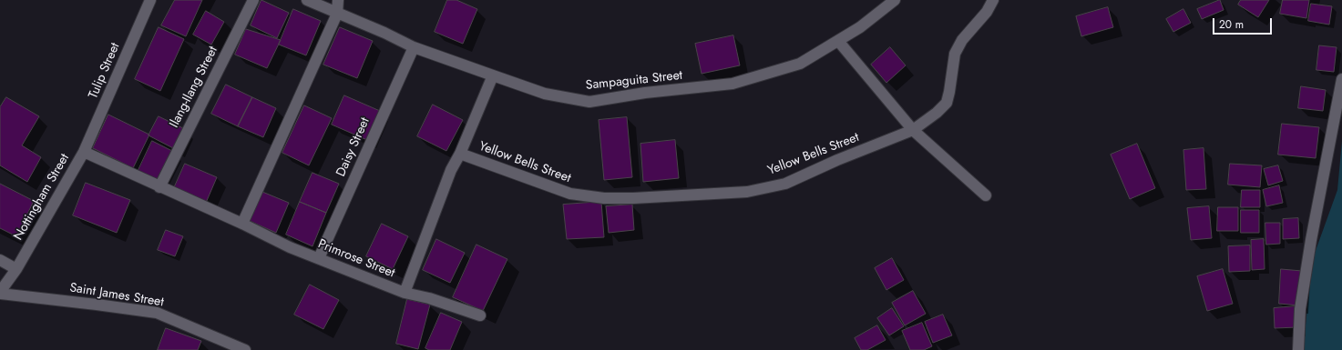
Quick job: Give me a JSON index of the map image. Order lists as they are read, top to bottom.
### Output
{
  "streets": {
    "street": [
      "Tulip Street",
      "Sampaguita Street",
      "Ilang-Ilang Street",
      "Daisy Street",
      "Yellow Bells Street",
      "Nottingham Street",
      "Primrose Street",
      "Saint James Street"
    ]
  },
  "crossings": [
    ["Tulip Street", "Nottingham Street"],
    ["Tulip Street", "Primrose Street"],
    ["Sampaguita Street", "Daisy Street"],
    ["Sampaguita Street", "Primrose Street"],
    ["Ilang-Ilang Street", "Primrose Street"],
    ["Daisy Street", "Primrose Street"],
    ["Yellow Bells Street", "Primrose Street"],
    ["Nottingham Street", "Primrose Street"],
    ["Nottingham Street", "Saint James Street"]
  ],
  "scale_bar": "20 m"
}
